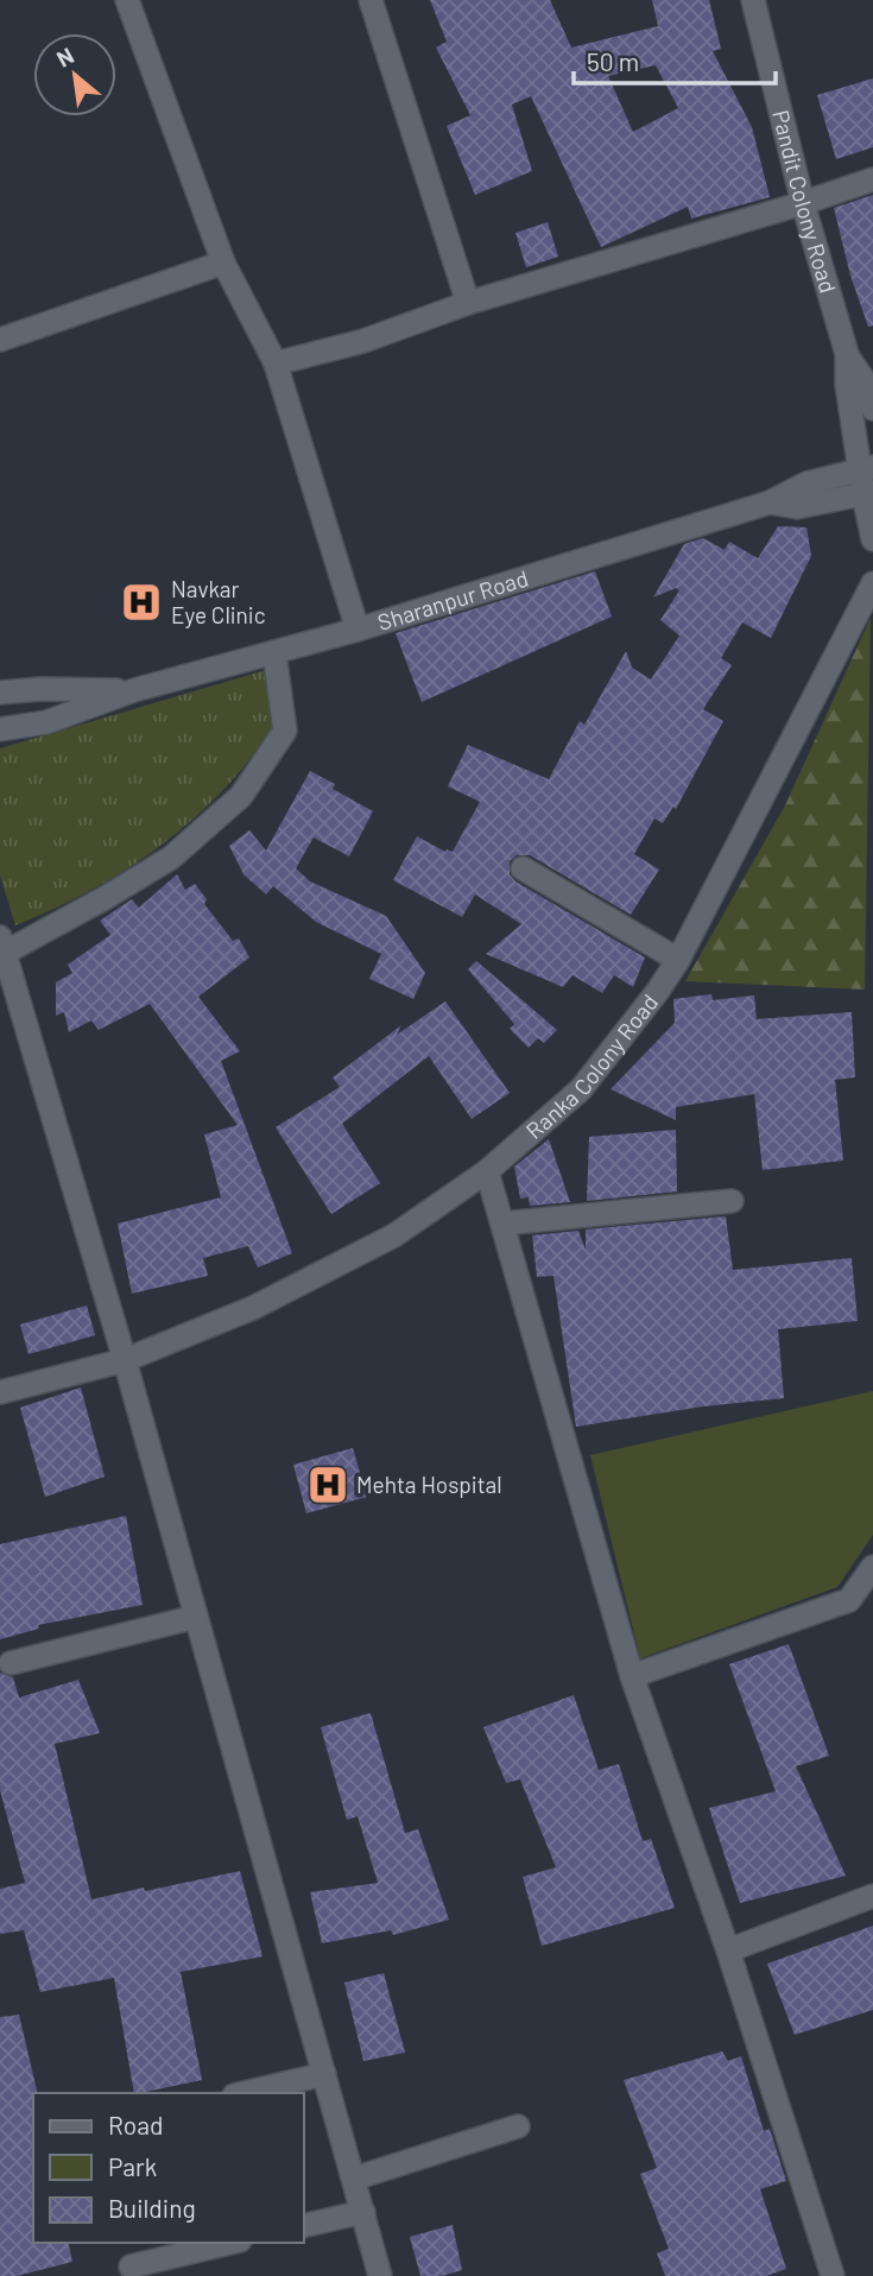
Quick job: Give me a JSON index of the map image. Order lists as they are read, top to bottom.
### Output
{
  "streets": {
    "street": ["Pandit Colony Road", "Sharanpur Road", "Ranka Colony Road"]
  },
  "crossings": [
    ["Pandit Colony Road", "Sharanpur Road"]
  ],
  "places": {
    "hospital": ["Navkar Eye Clinic", "Mehta Hospital"]
  },
  "legend": ["Road", "Park", "Building"],
  "scale_bar": "50 m",
  "north": "top left"
}
